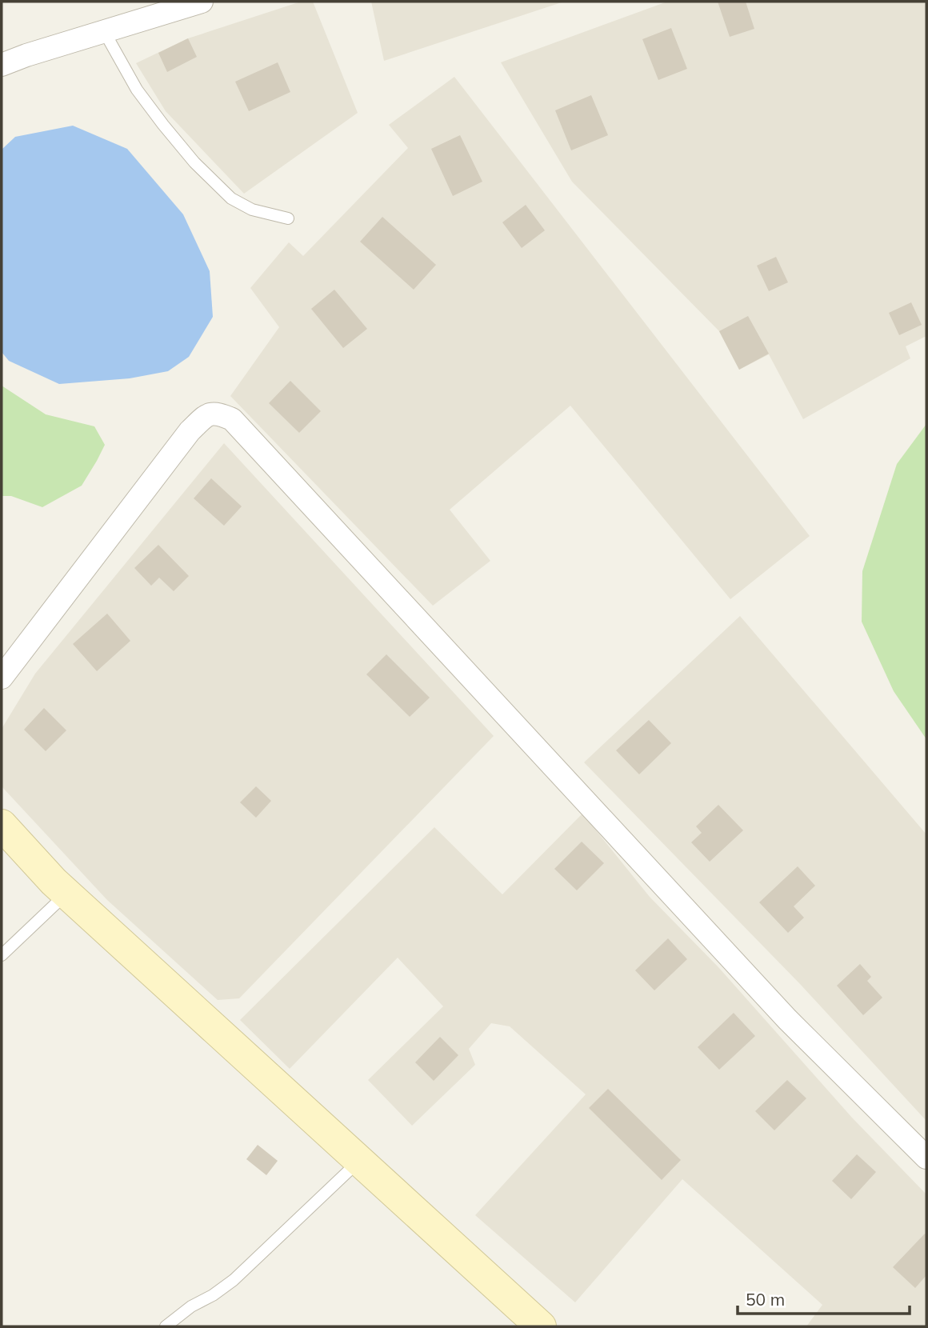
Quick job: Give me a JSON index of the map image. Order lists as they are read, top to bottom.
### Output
{
  "scale_bar": "50 m"
}
